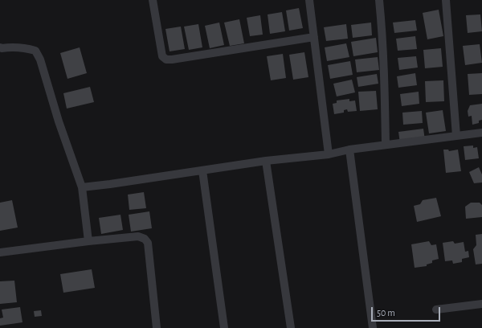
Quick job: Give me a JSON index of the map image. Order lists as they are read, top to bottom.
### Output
{
  "scale_bar": "50 m"
}
